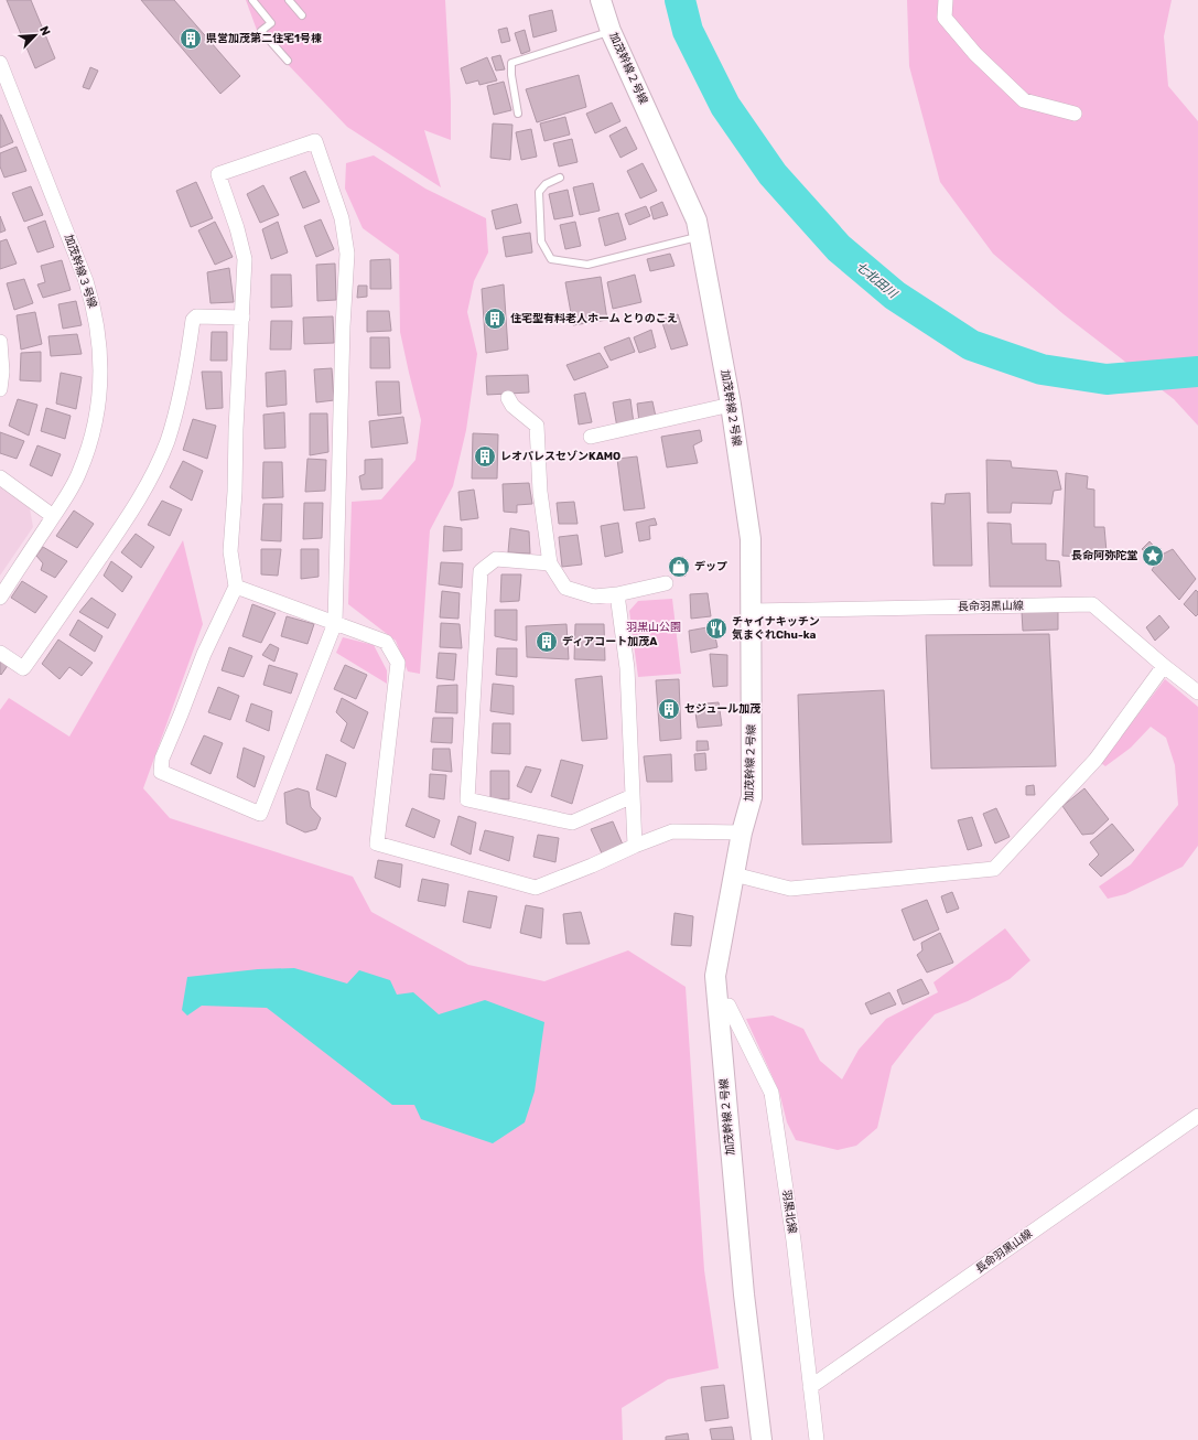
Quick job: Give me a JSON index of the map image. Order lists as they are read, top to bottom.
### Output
{
  "streets": {
    "street": [
      "加茂幹線２号線",
      "加茂幹線３号線",
      "長命羽黒山線",
      "羽黒北線"
    ]
  },
  "crossings": [
    ["加茂幹線２号線", "長命羽黒山線"],
    ["加茂幹線２号線", "羽黒北線"],
    ["長命羽黒山線", "羽黒北線"]
  ],
  "water": ["七北田川"],
  "parks": ["羽黒山公園"],
  "places": {
    "building": [
      "県営加茂第二住宅1号棟",
      "住宅型有料老人ホーム とりのこえ",
      "レオパレスセゾンKAMO",
      "ディアコート加茂A",
      "セジュール加茂"
    ],
    "place": ["長命阿弥陀堂"],
    "shop": ["デップ"],
    "restaurant": ["チャイナキッチン 気まぐれChu-ka"]
  },
  "north": "top right"
}
